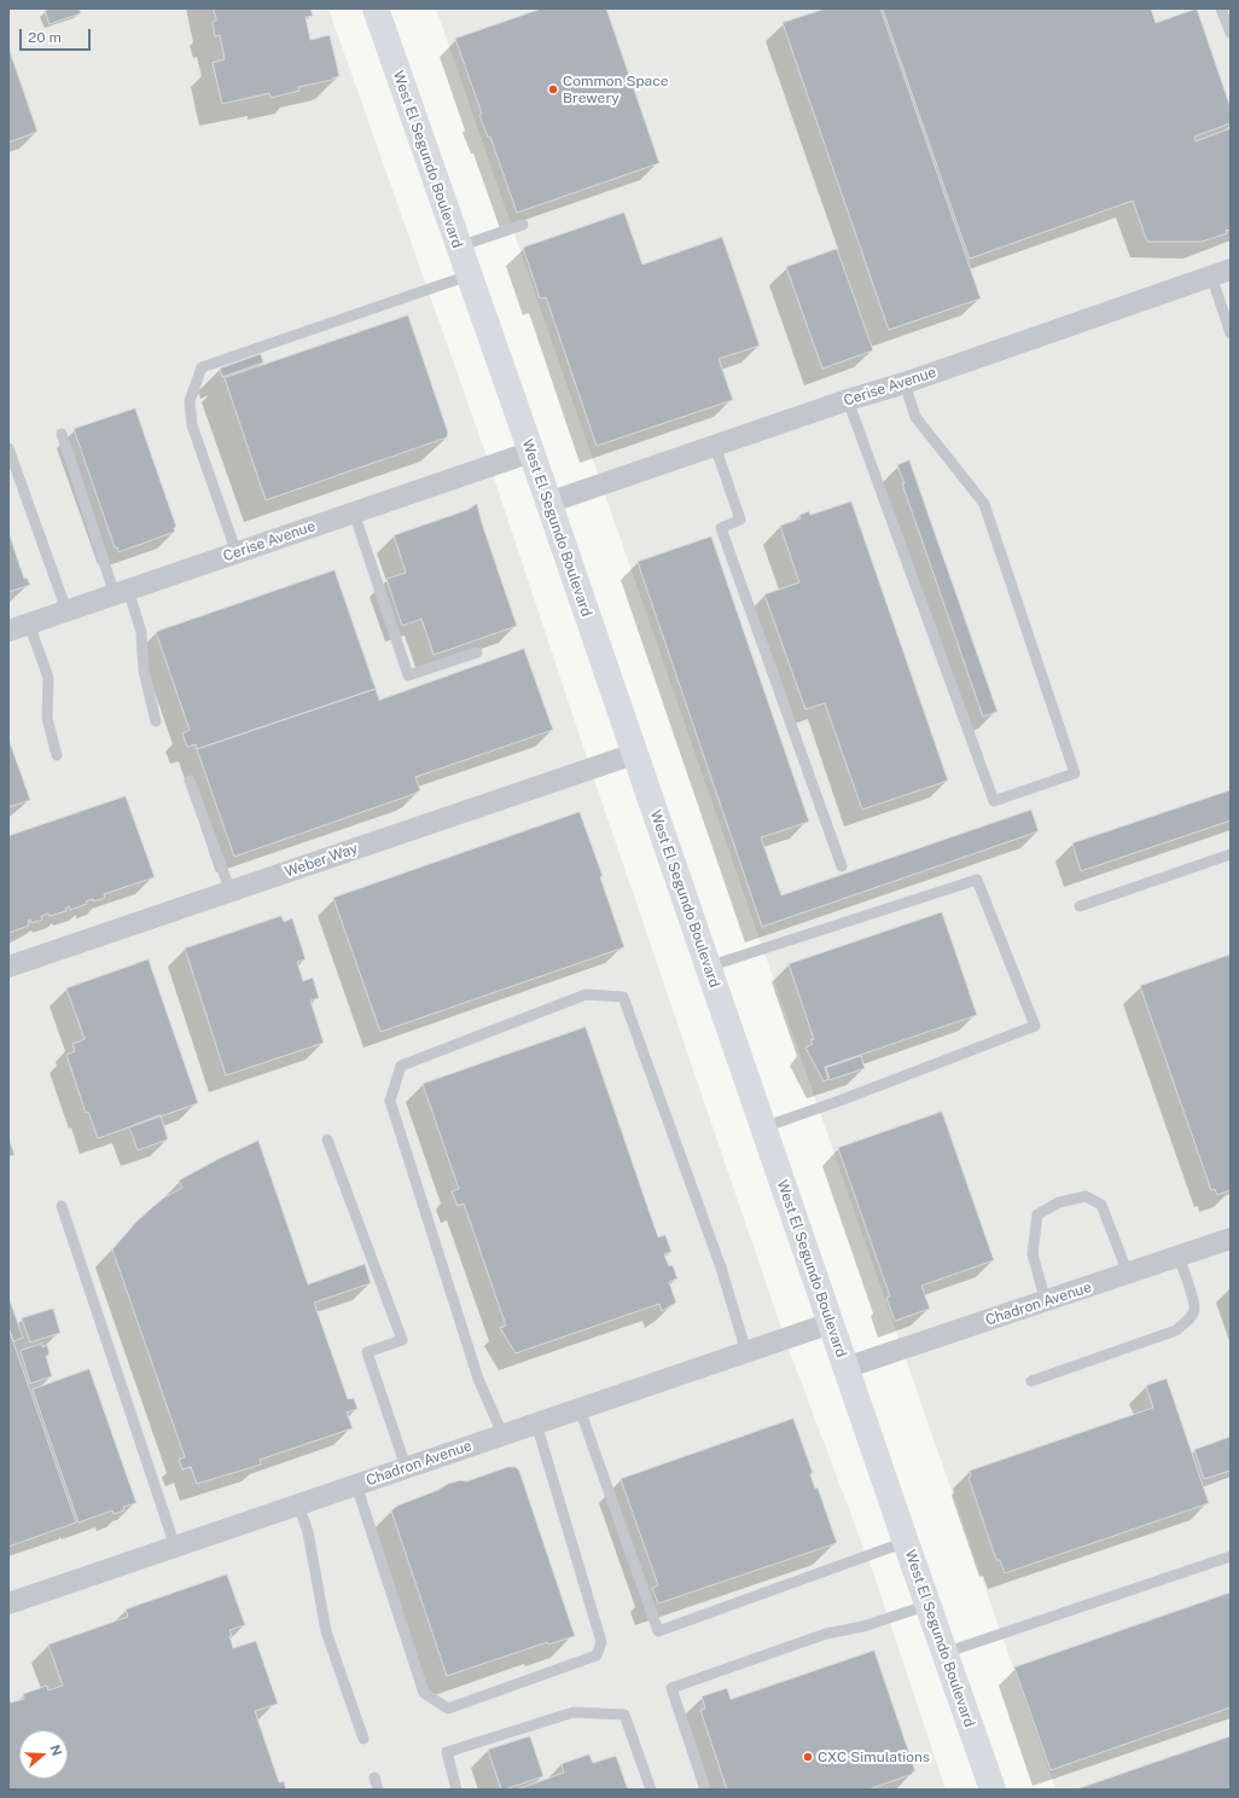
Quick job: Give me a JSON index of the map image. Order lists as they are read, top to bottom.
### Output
{
  "streets": {
    "main road": ["West El Segundo Boulevard"],
    "street": ["Cerise Avenue", "Weber Way", "Chadron Avenue"]
  },
  "crossings": [
    ["West El Segundo Boulevard", "Cerise Avenue"],
    ["West El Segundo Boulevard", "Weber Way"],
    ["West El Segundo Boulevard", "Chadron Avenue"]
  ],
  "places": ["Common Space Brewery", "CXC Simulations"],
  "scale_bar": "20 m",
  "north": "right"
}
